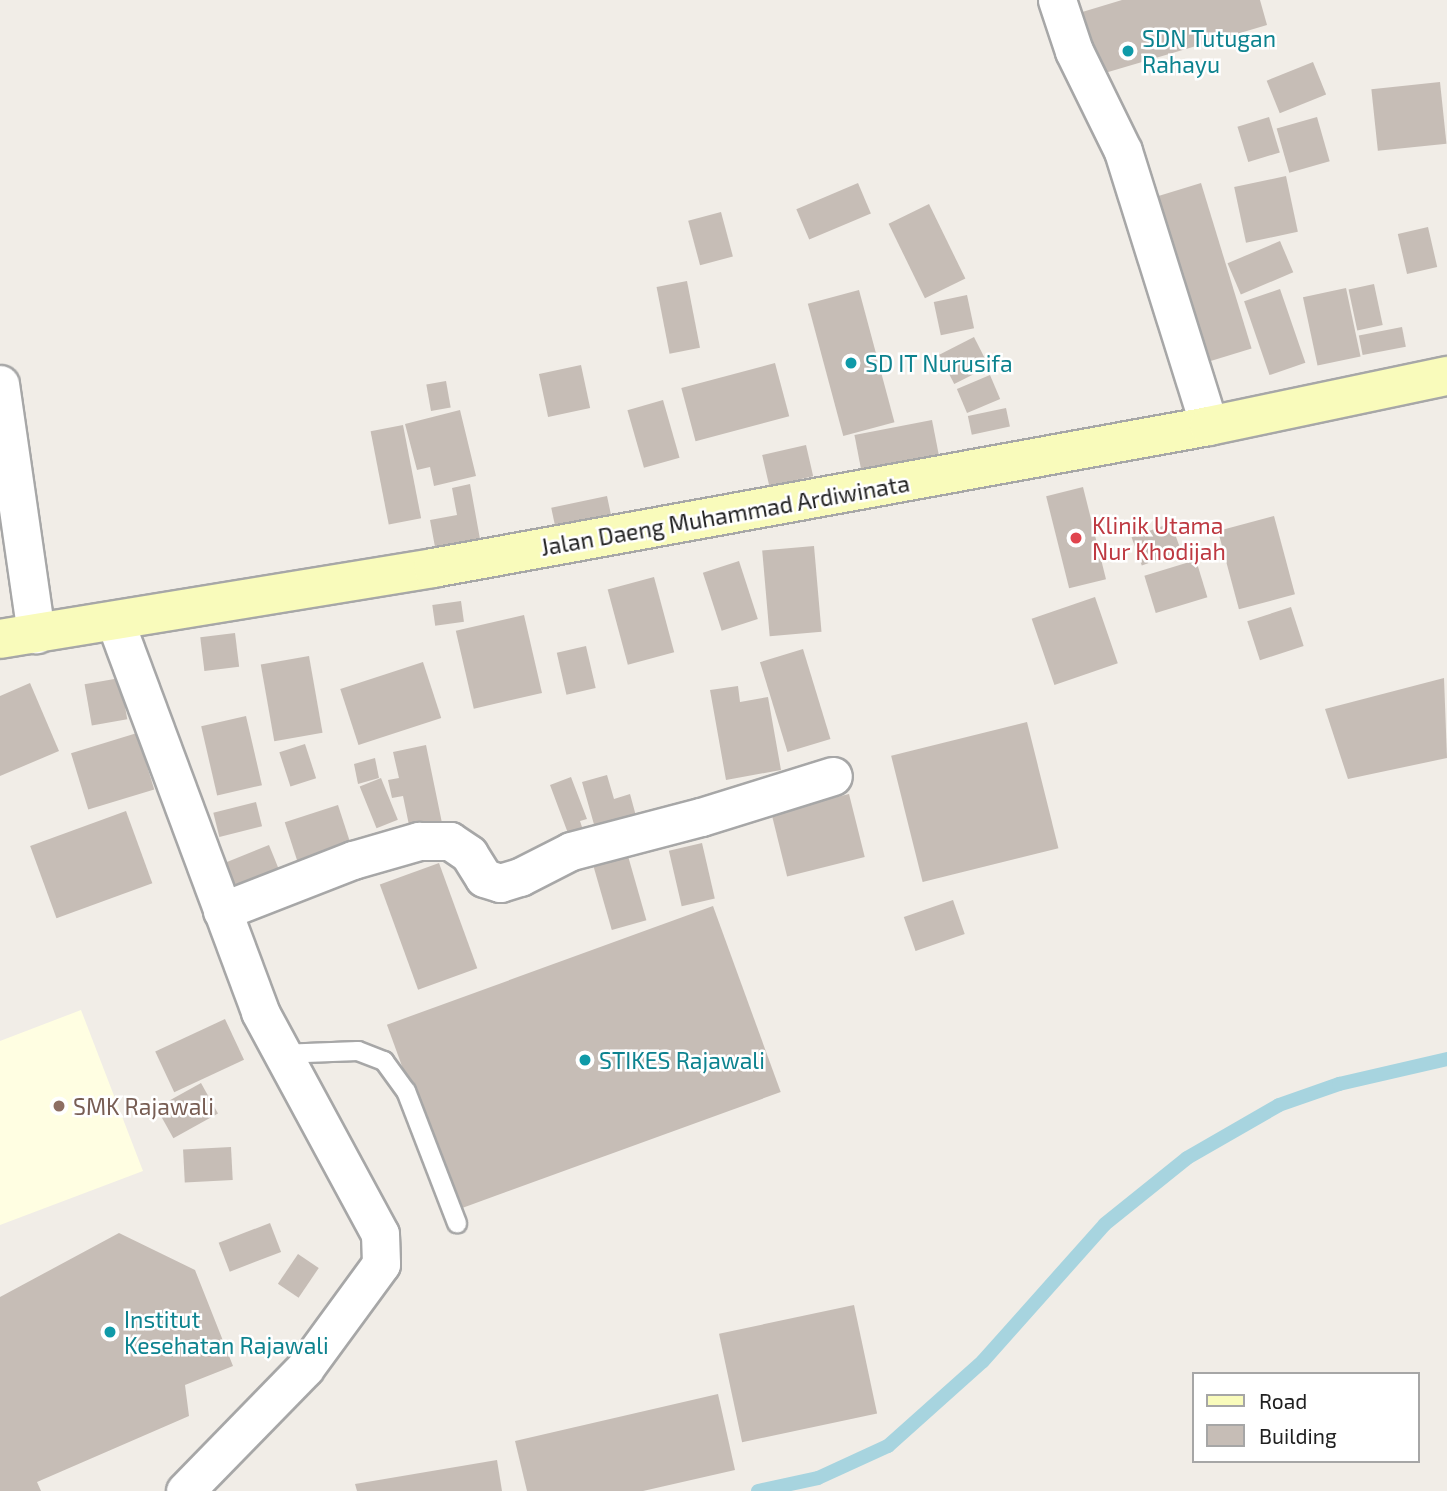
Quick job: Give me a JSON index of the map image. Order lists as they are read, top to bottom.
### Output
{
  "streets": {
    "main road": ["Jalan Daeng Muhammad Ardiwinata"]
  },
  "places": [
    "SDN Tutugan Rahayu",
    "SD IT Nurusifa",
    "Klinik Utama Nur Khodijah",
    "STIKES Rajawali",
    "SMK Rajawali",
    "Institut Kesehatan Rajawali"
  ],
  "legend": ["Road", "Building"]
}
